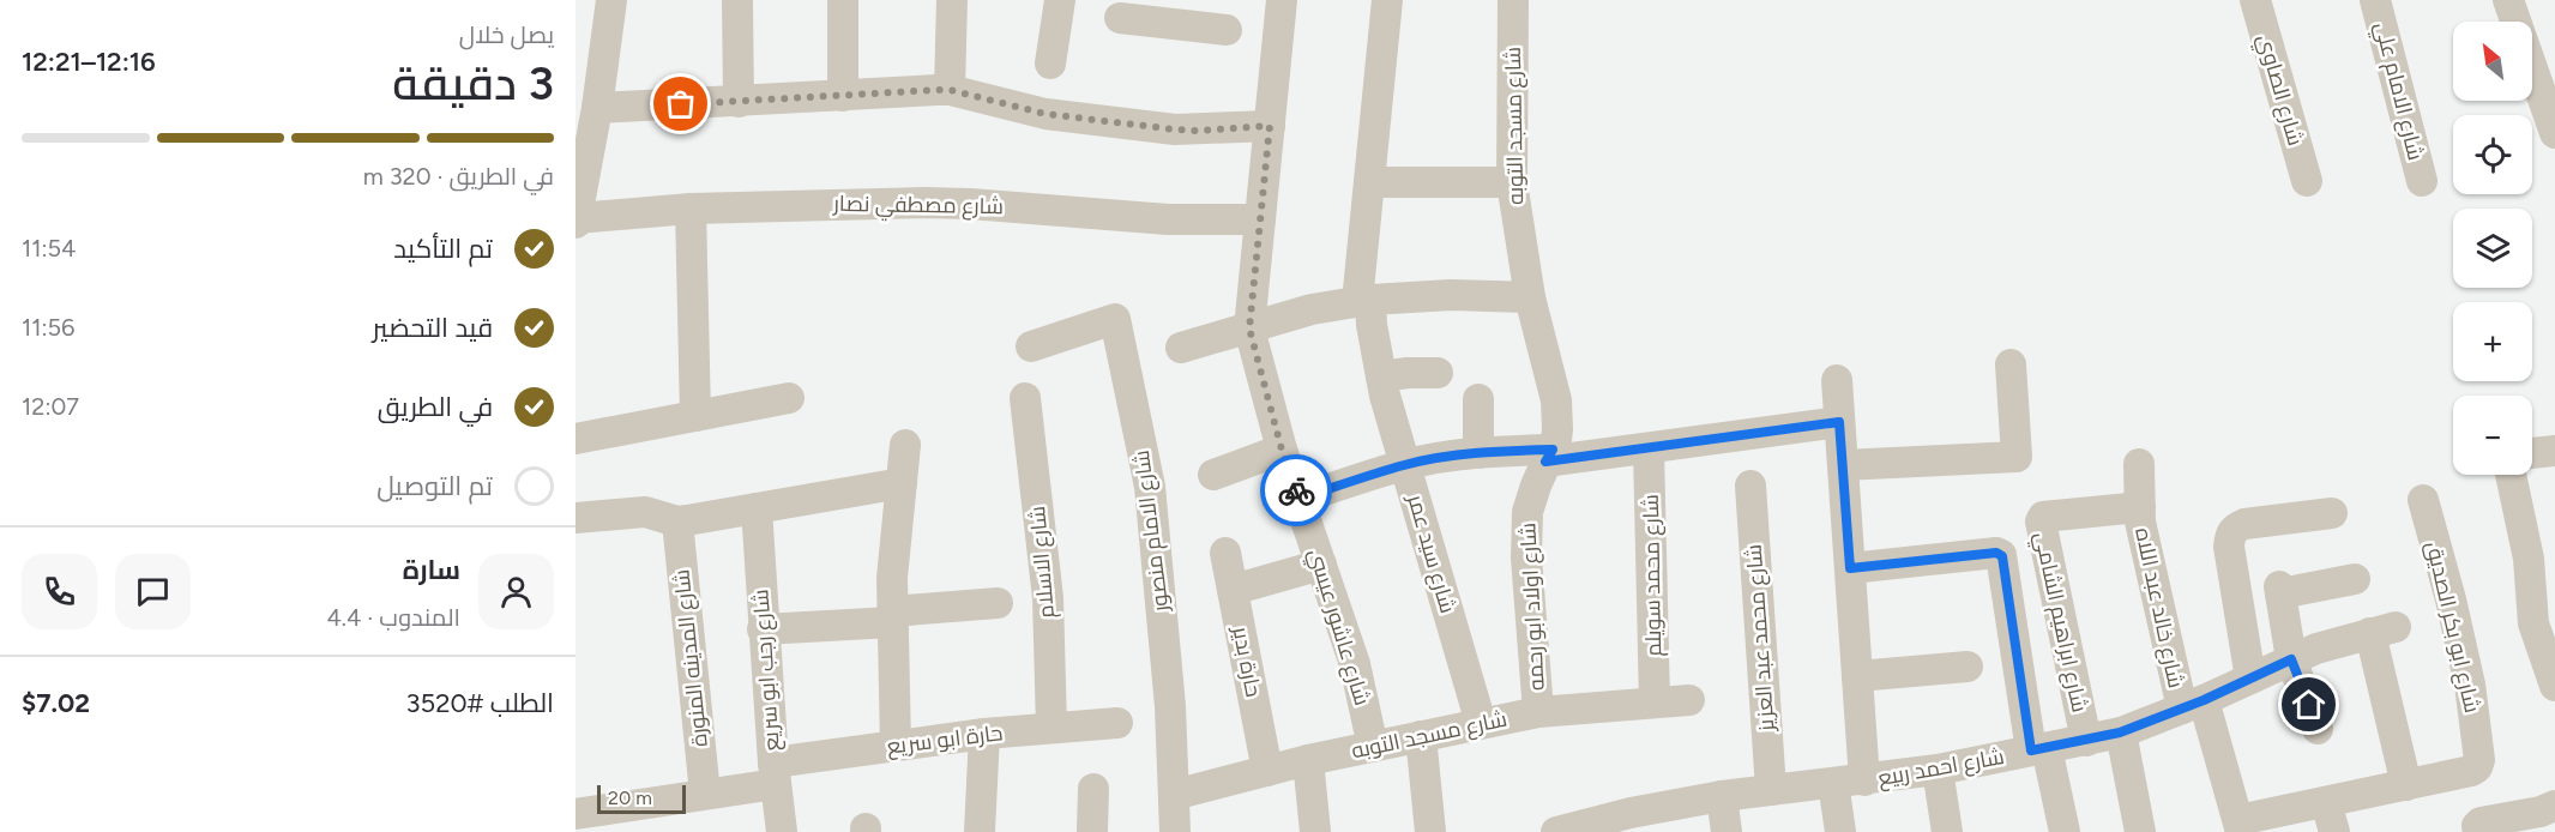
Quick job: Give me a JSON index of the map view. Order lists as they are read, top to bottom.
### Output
{
  "streets": {
    "street": [
      "شارع الصاوي",
      "شارع الامام علي",
      "شارع مسجد التوبه",
      "شارع مصطفي نصار",
      "شارع الامام منصور",
      "شارع سيد عمر",
      "شارع الاسلام",
      "شارع محمد سويلم",
      "شارع اولاد ابو رحمه",
      "شارع خالد عبد اللاه",
      "شارع ابراهيم الشامي",
      "شارع عاشور عيسي",
      "شارع ابو بكر الصديق",
      "شارع محمد عبد العزيز",
      "شارع المدينه المنورة",
      "حارة بدير",
      "شارع رجب ابو سريع",
      "حارة ابو سريع",
      "شارع احمد ربيع"
    ]
  },
  "crossings": [
    ["شارع مسجد التوبه", "شارع الامام منصور"],
    ["شارع مسجد التوبه", "شارع سيد عمر"],
    ["شارع مسجد التوبه", "شارع محمد سويلم"],
    ["شارع مسجد التوبه", "شارع اولاد ابو رحمه"],
    ["شارع مسجد التوبه", "شارع عاشور عيسي"],
    ["شارع مسجد التوبه", "حارة بدير"],
    ["شارع مصطفي نصار", "شارع عاشور عيسي"],
    ["شارع الاسلام", "حارة ابو سريع"],
    ["شارع خالد عبد اللاه", "شارع ابراهيم الشامي"],
    ["شارع خالد عبد اللاه", "شارع ابو بكر الصديق"],
    ["شارع خالد عبد اللاه", "شارع احمد ربيع"],
    ["شارع ابراهيم الشامي", "شارع احمد ربيع"],
    ["شارع ابو بكر الصديق", "شارع احمد ربيع"],
    ["شارع محمد عبد العزيز", "شارع احمد ربيع"],
    ["شارع المدينه المنورة", "حارة ابو سريع"],
    ["شارع رجب ابو سريع", "حارة ابو سريع"]
  ],
  "scale_bar": "20 m",
  "north": "top left",
  "page": {
    "heading": ["3 دقيقة", "يصل خلال", "12:16–12:21"],
    "panel": [
      "سارة",
      "المندوب · 4.4",
      "الطلب #3520",
      "$7.02"
    ],
    "map_buttons": ["+", "−"],
    "bar": "في الطريق · 320 m",
    "list": [
      ["تم التأكيد", "11:54"],
      ["قيد التحضير", "11:56"],
      ["في الطريق", "12:07"],
      "تم التوصيل"
    ],
    "scale": "20 m"
  }
}
